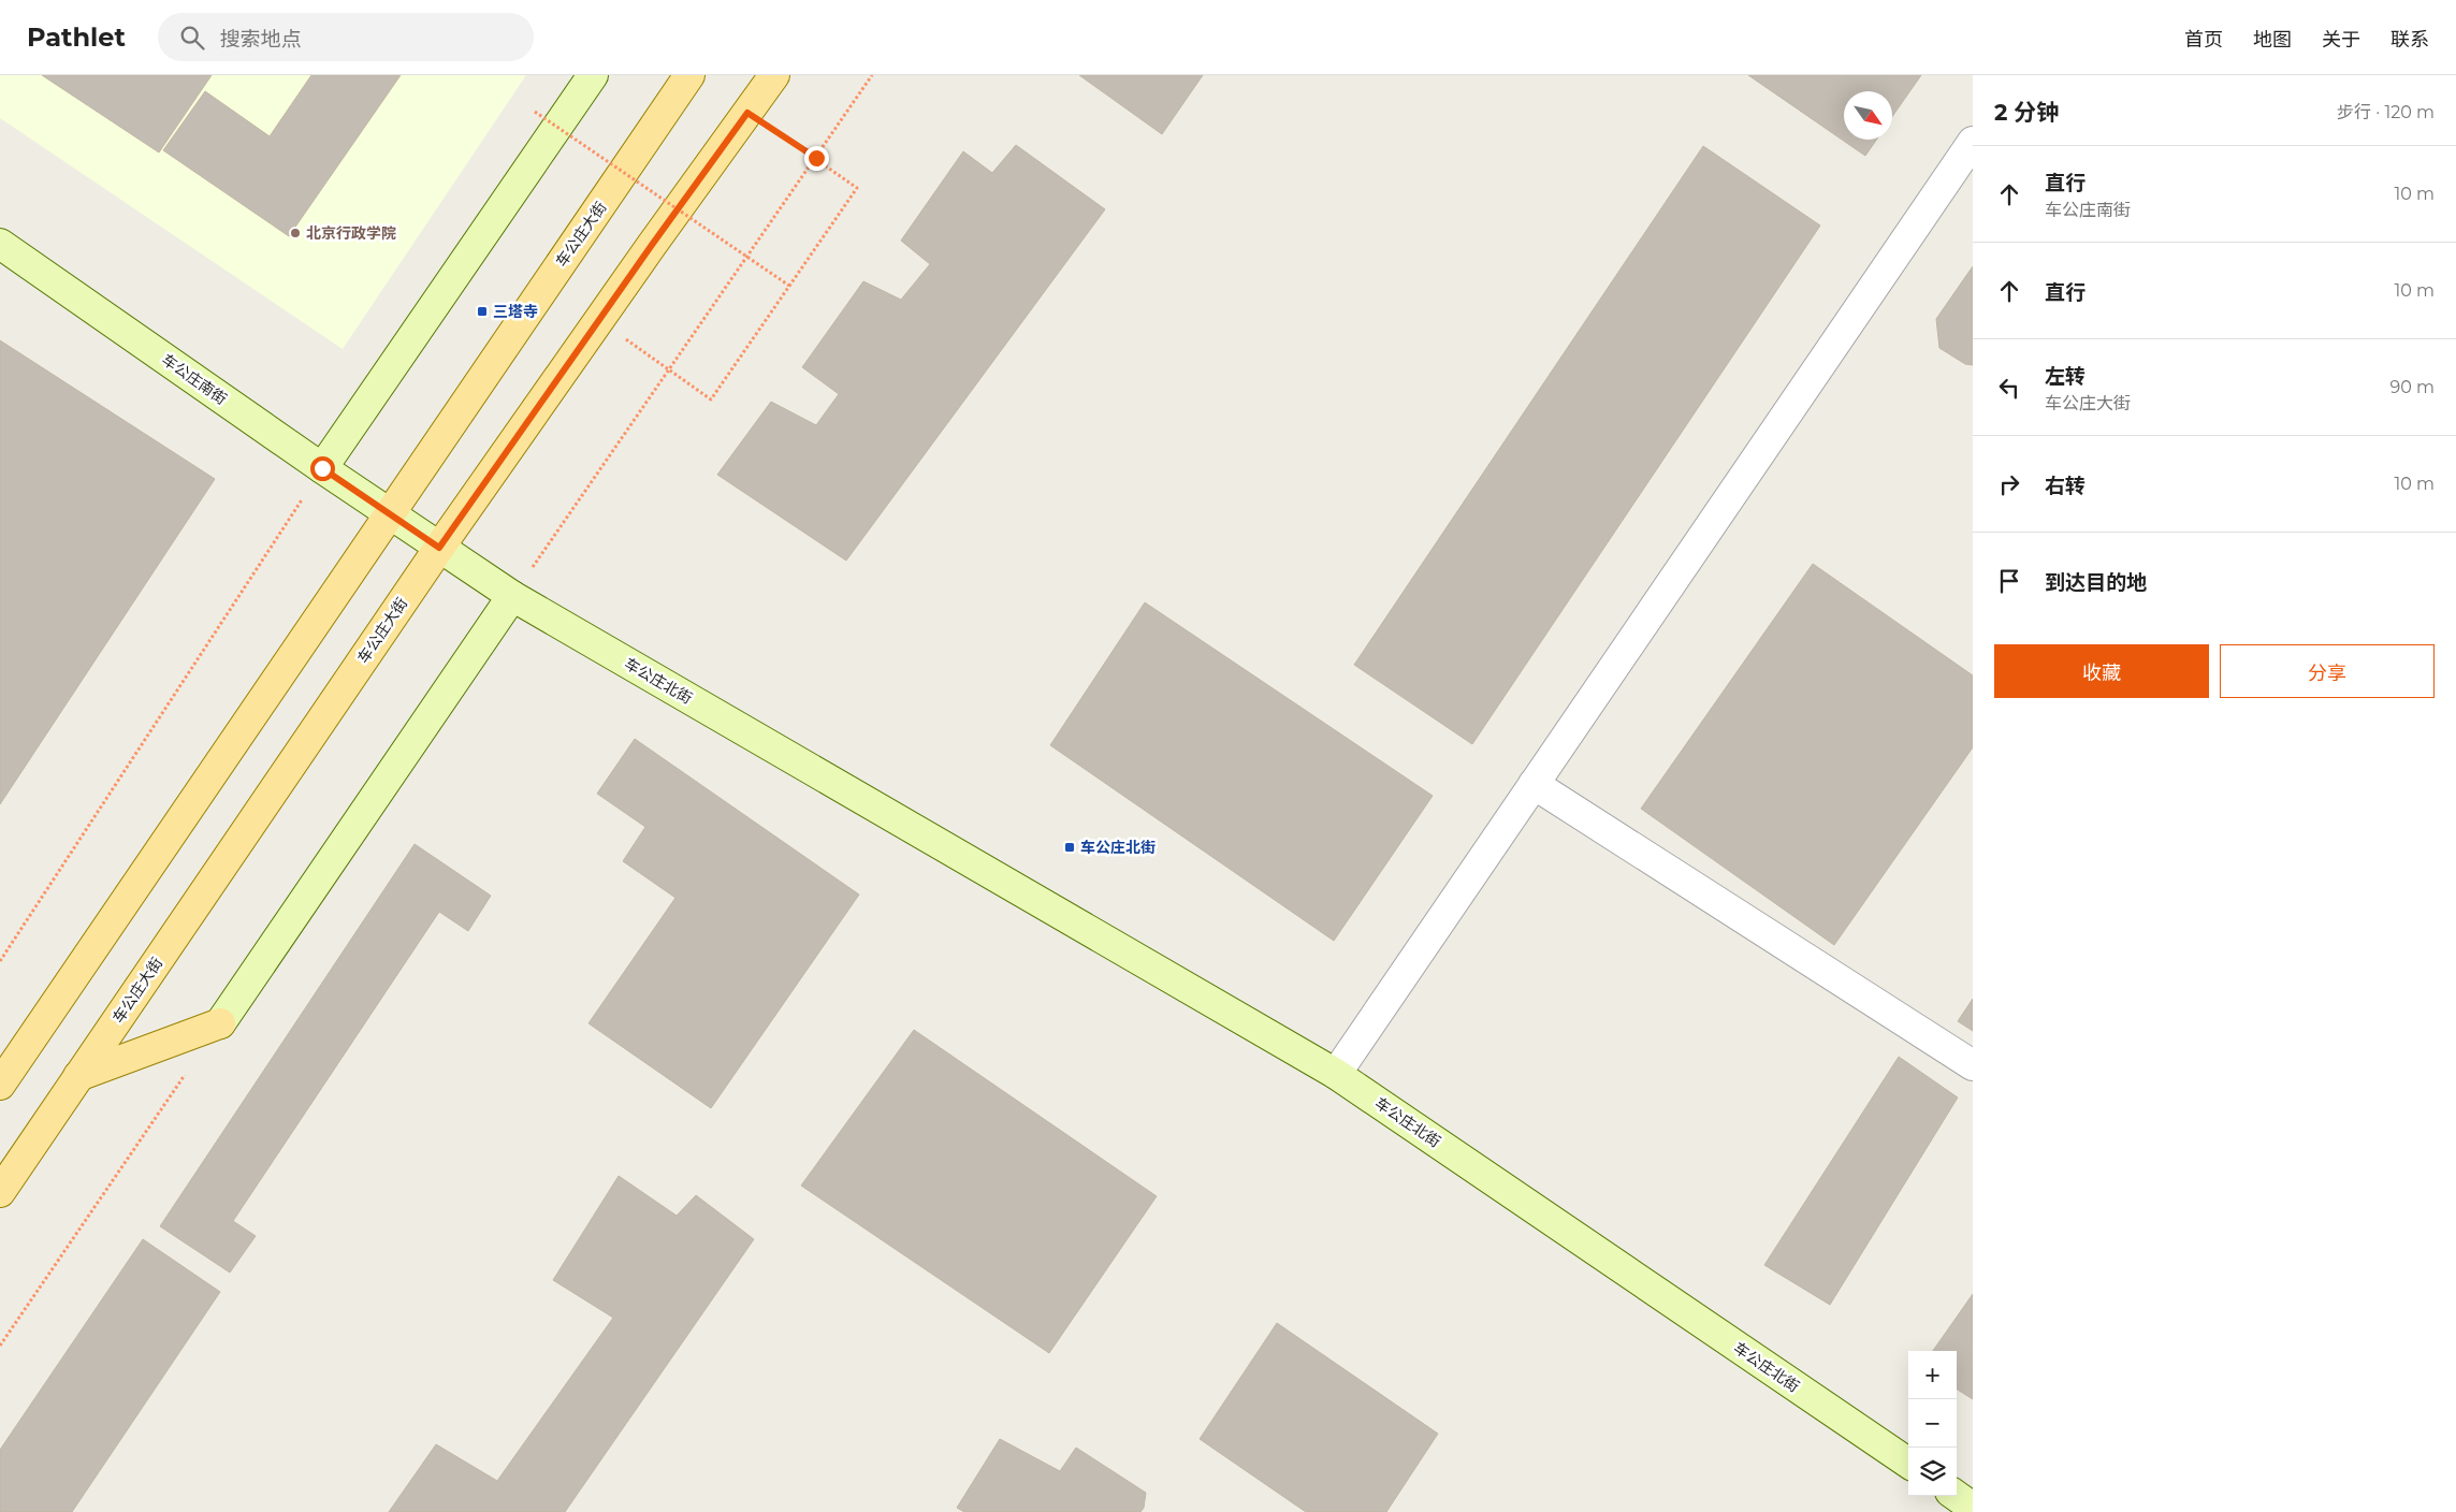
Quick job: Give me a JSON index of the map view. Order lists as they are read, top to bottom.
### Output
{
  "streets": {
    "main road": ["车公庄大街"],
    "street": ["车公庄南街", "车公庄北街"]
  },
  "crossings": [
    ["车公庄大街", "车公庄南街"],
    ["车公庄大街", "车公庄北街"],
    ["车公庄南街", "车公庄北街"]
  ],
  "places": {
    "other": ["北京行政学院"],
    "transit": ["三塔寺", "车公庄北街"]
  },
  "north": "bottom right",
  "page": {
    "header": "Pathlet",
    "search": "搜索地点",
    "nav": [
      "首页",
      "地图",
      "关于",
      "联系"
    ],
    "heading": ["2 分钟", "步行 · 120 m"],
    "list": [
      ["直行", "车公庄南街", "10 m"],
      ["直行", "10 m"],
      ["左转", "车公庄大街", "90 m"],
      ["右转", "10 m"],
      "到达目的地"
    ],
    "buttons": ["收藏", "分享"],
    "map_buttons": ["+", "−"]
  }
}
